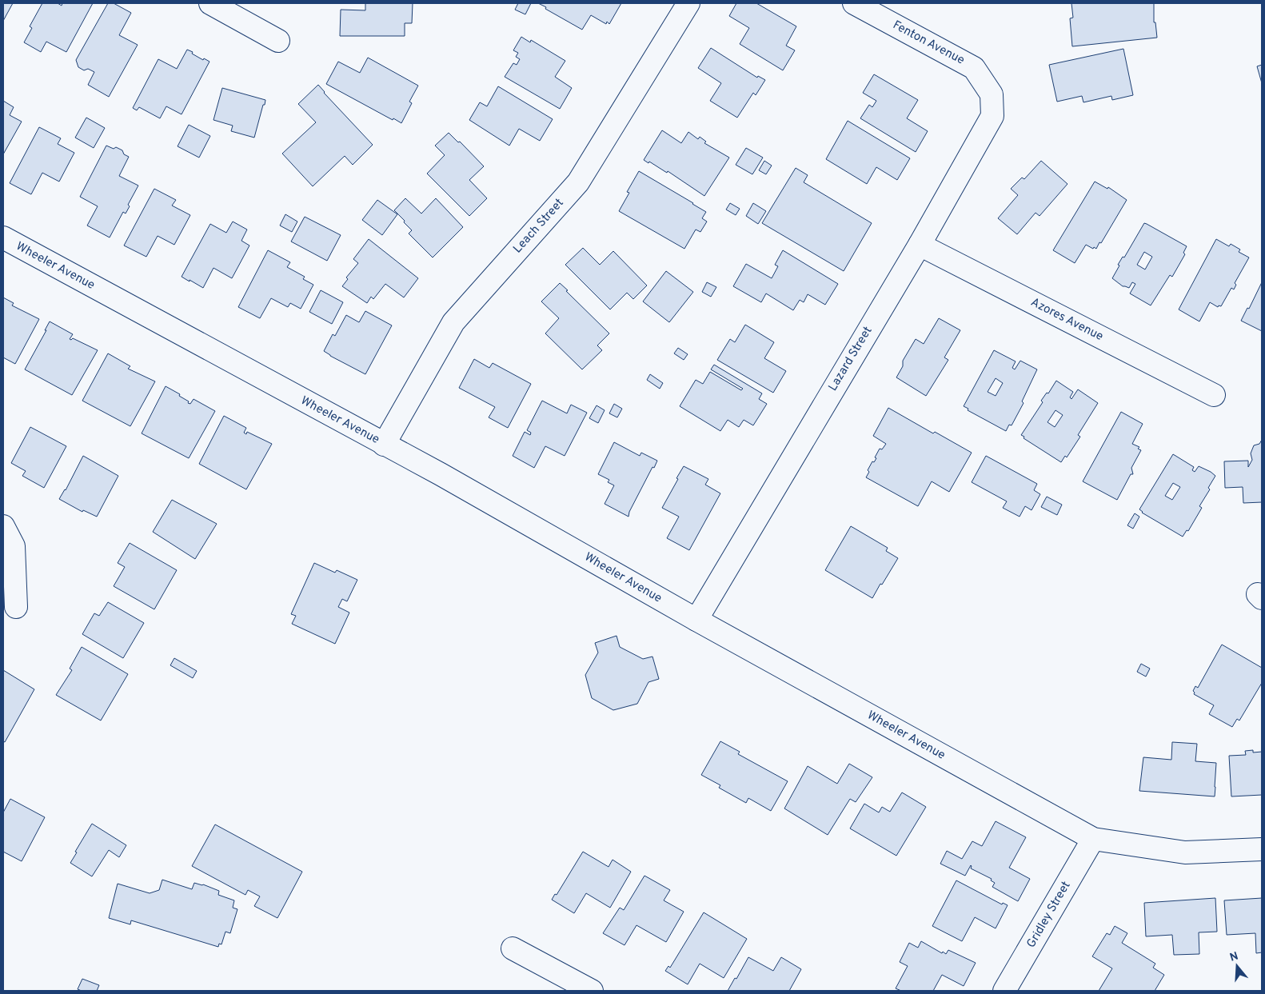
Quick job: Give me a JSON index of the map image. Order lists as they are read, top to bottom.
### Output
{
  "streets": {
    "street": [
      "Fenton Avenue",
      "Leach Street",
      "Wheeler Avenue",
      "Azores Avenue",
      "Lazard Street",
      "Gridley Street"
    ]
  },
  "crossings": [
    ["Fenton Avenue", "Lazard Street"],
    ["Leach Street", "Wheeler Avenue"],
    ["Wheeler Avenue", "Lazard Street"],
    ["Wheeler Avenue", "Gridley Street"],
    ["Azores Avenue", "Lazard Street"]
  ],
  "north": "top"
}
